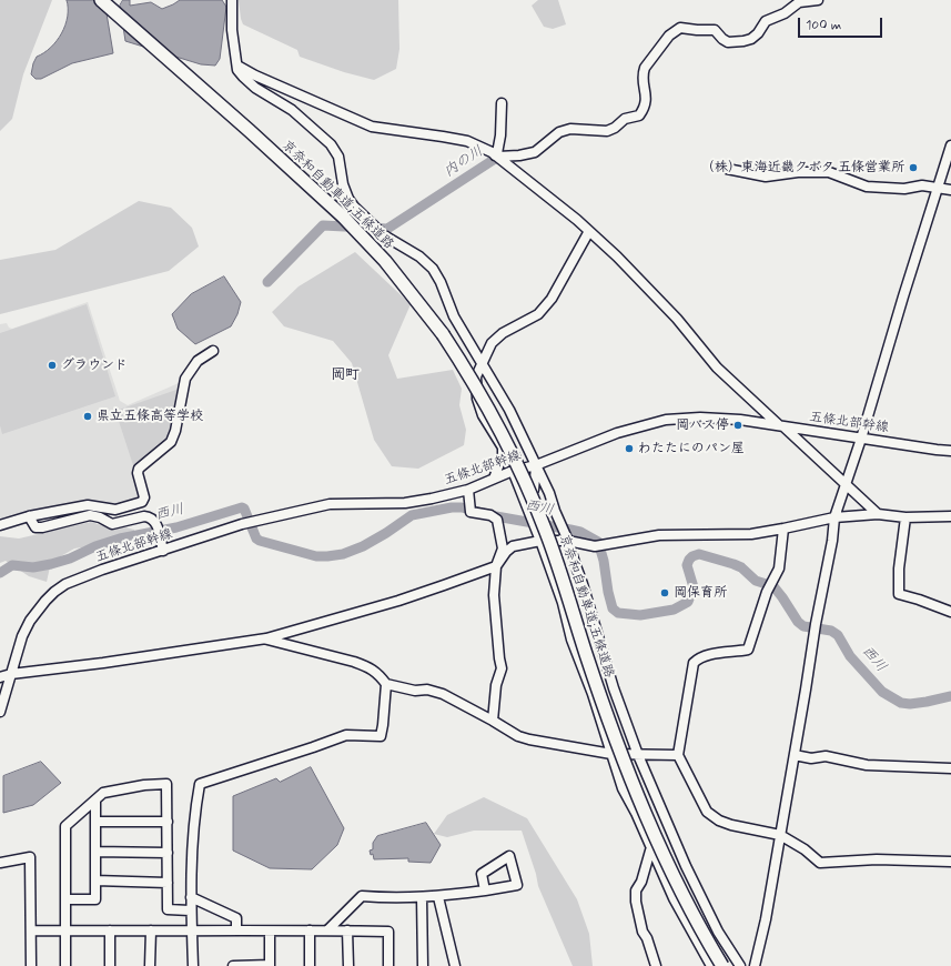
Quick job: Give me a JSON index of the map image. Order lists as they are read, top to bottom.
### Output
{
  "streets": {
    "highway": ["京奈和自動車道;五條道路"],
    "street": ["五條北部幹線"]
  },
  "districts": ["岡町"],
  "water": ["内の川", "西川"],
  "places": [
    "（株）東海近畿クボタ 五條営業所",
    "グラウンド",
    "県立五條高等学校",
    "岡バス停",
    "わたたにのパン屋",
    "岡保育所"
  ],
  "scale_bar": "100 m"
}
